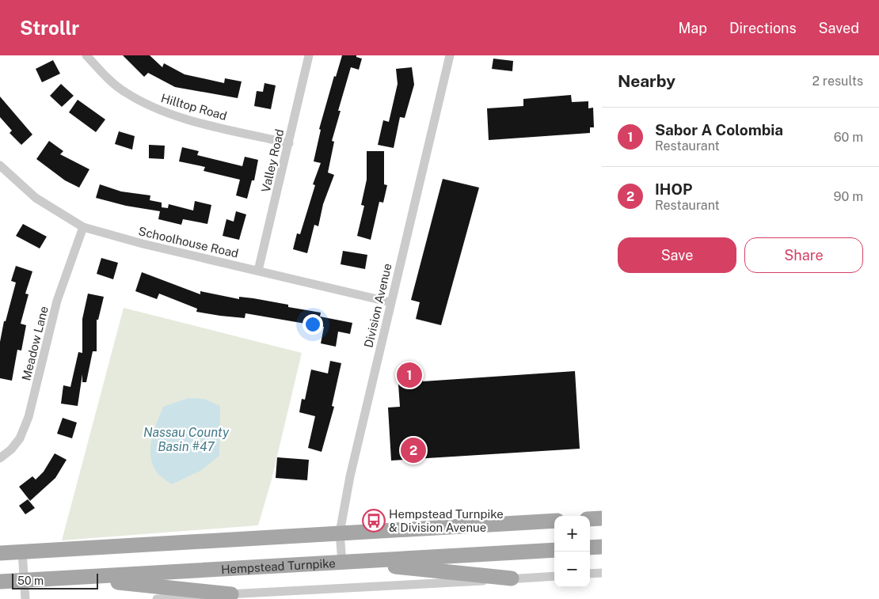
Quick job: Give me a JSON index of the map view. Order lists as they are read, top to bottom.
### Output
{
  "streets": {
    "main road": ["Hempstead Turnpike"],
    "street": [
      "Hilltop Road",
      "Valley Road",
      "Schoolhouse Road",
      "Division Avenue",
      "Meadow Lane"
    ]
  },
  "crossings": [
    ["Hilltop Road", "Valley Road"],
    ["Valley Road", "Schoolhouse Road"],
    ["Schoolhouse Road", "Division Avenue"],
    ["Schoolhouse Road", "Meadow Lane"],
    ["Division Avenue", "Hempstead Turnpike"]
  ],
  "water": ["Nassau County Basin #47"],
  "places": {
    "bus stop": ["Hempstead Turnpike & Division Avenue"]
  },
  "scale_bar": "50 m",
  "page": {
    "header": "Strollr",
    "nav": ["Map", "Directions", "Saved"],
    "heading": ["Nearby", "2 results"],
    "list": [
      {
        "mark": "1",
        "name": "Sabor A Colombia",
        "note": "Restaurant",
        "value": "60 m"
      },
      {
        "mark": "2",
        "name": "IHOP",
        "note": "Restaurant",
        "value": "90 m"
      }
    ],
    "buttons": ["Save", "Share"],
    "pins": ["1", "2"],
    "map_buttons": ["+", "−"],
    "scale": "50 m"
  }
}
